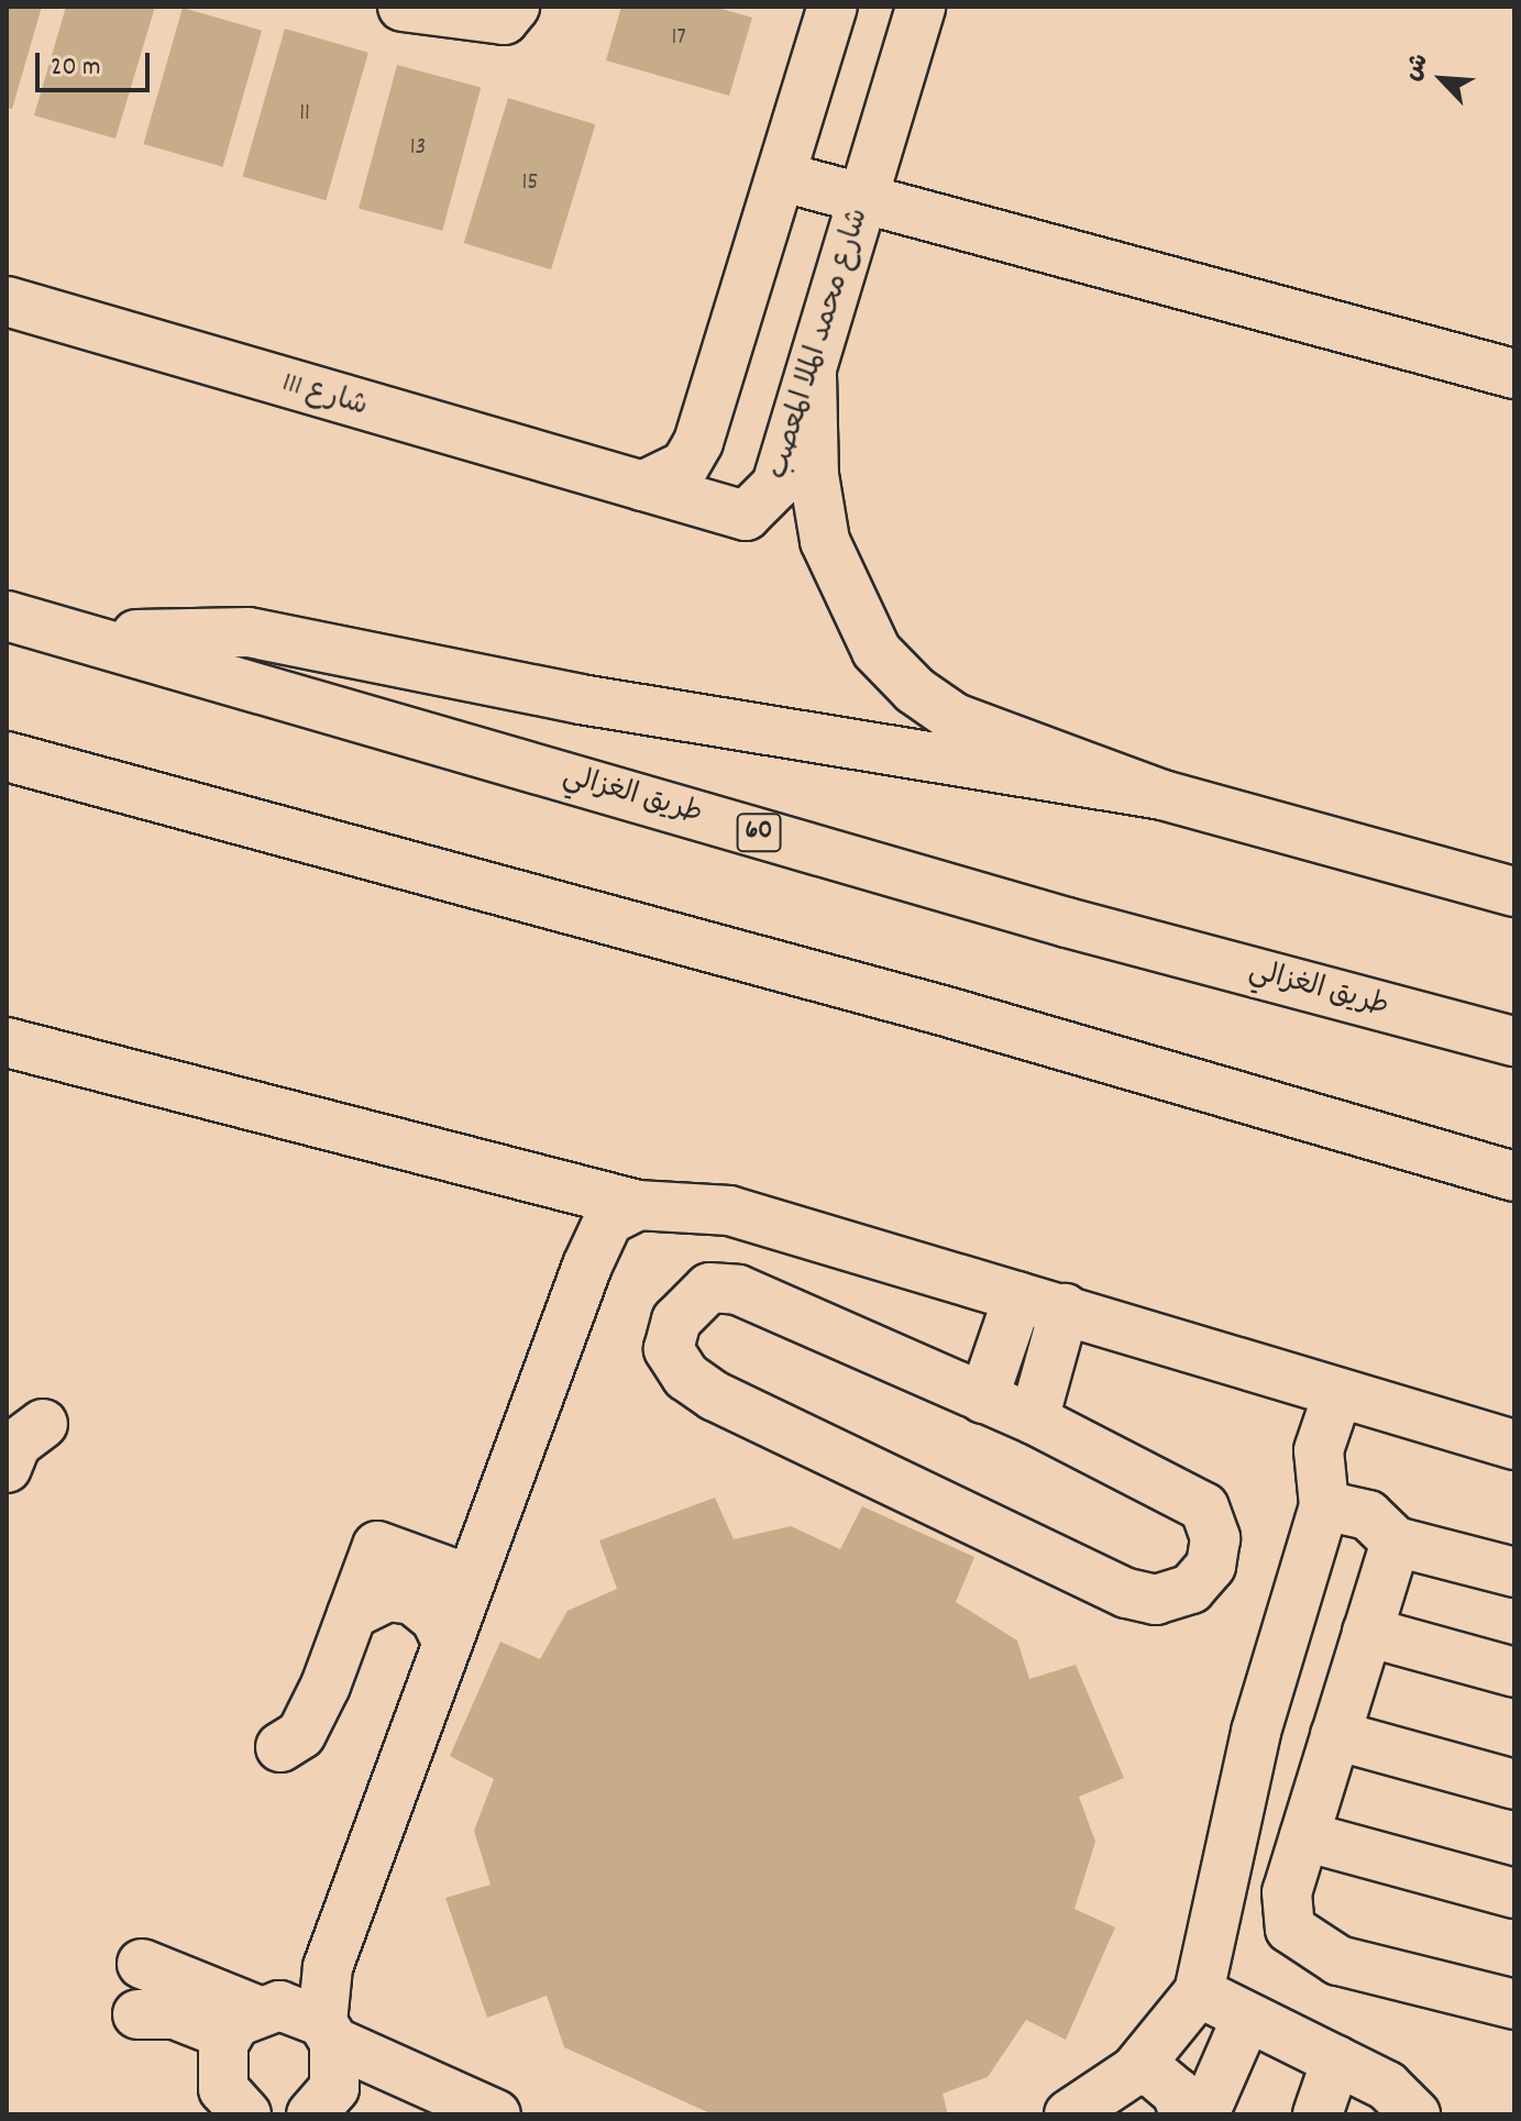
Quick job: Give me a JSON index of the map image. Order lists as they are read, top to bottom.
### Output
{
  "streets": {
    "main road": [
      "شارع محمد الملا المعصب",
      "شارع 111",
      "طريق الغزالي",
      "60"
    ]
  },
  "crossings": [
    ["شارع محمد الملا المعصب", "شارع 111"]
  ],
  "house_numbers": [
    "17",
    "11",
    "13",
    "15"
  ],
  "scale_bar": "20 m",
  "north": "top left"
}
